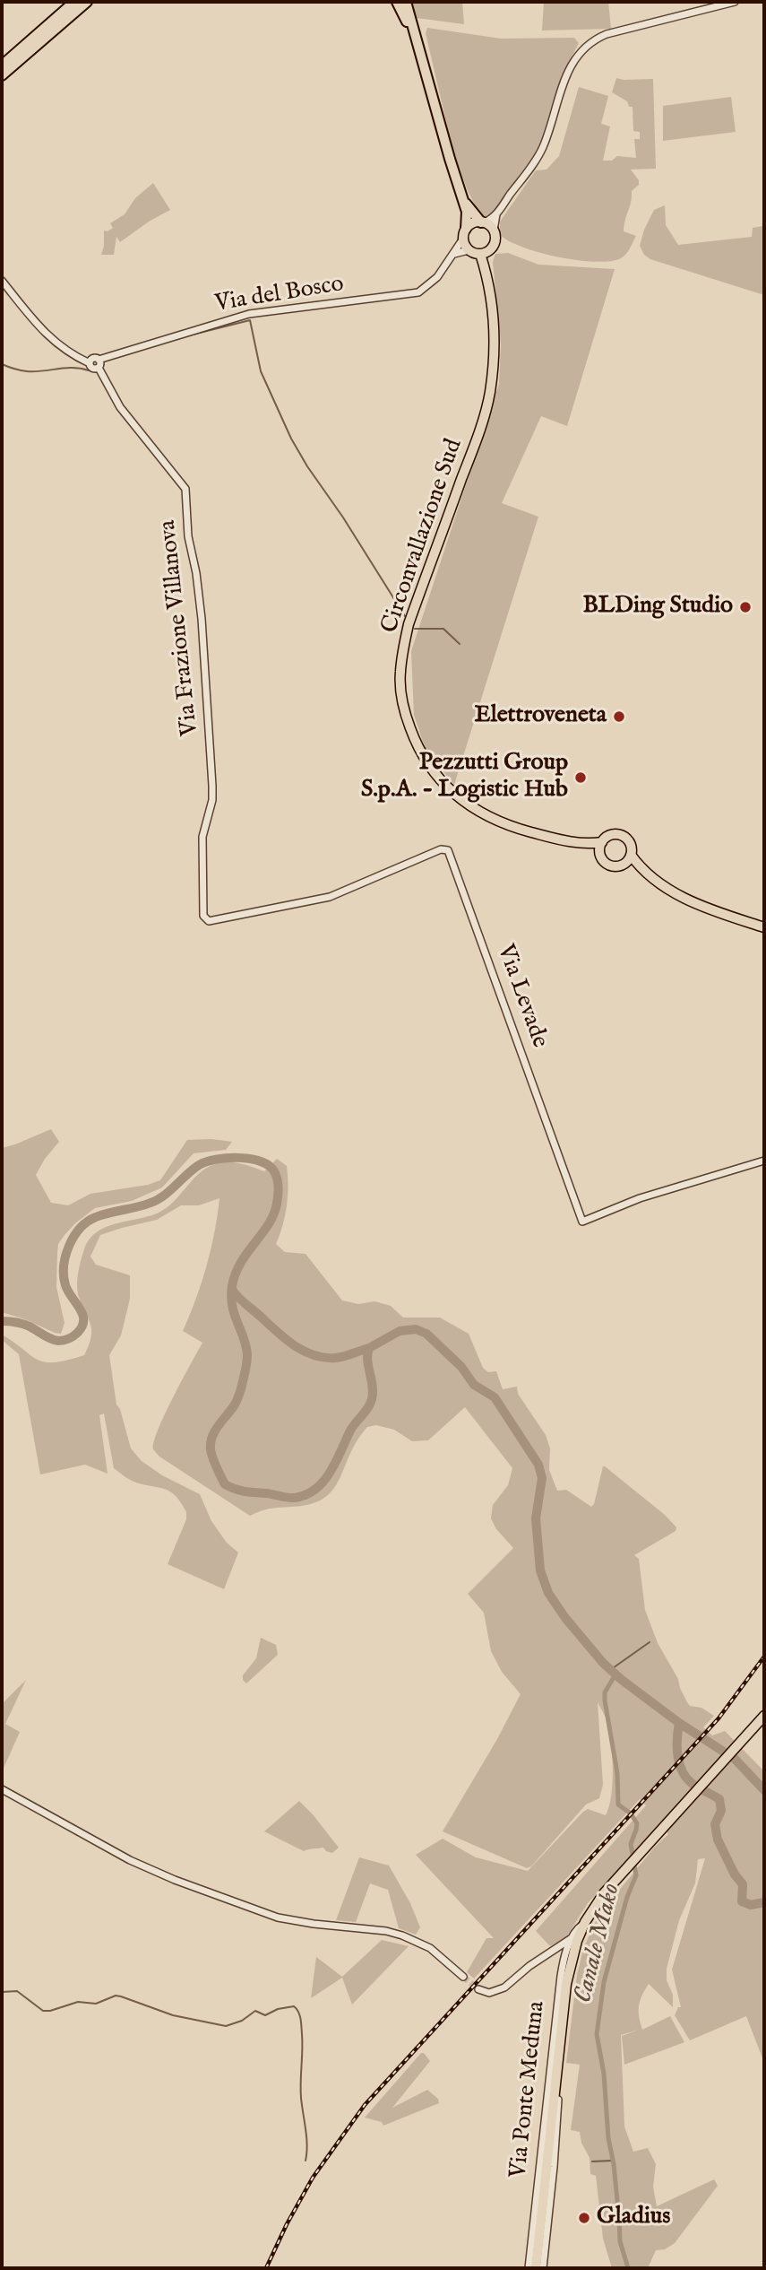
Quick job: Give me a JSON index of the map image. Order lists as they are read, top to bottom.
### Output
{
  "streets": {
    "main road": ["Circonvallazione Sud", "Via Ponte Meduna"],
    "street": ["Via del Bosco", "Via Frazione Villanova", "Via Levade"]
  },
  "crossings": [
    ["Via del Bosco", "Circonvallazione Sud"],
    ["Via del Bosco", "Via Frazione Villanova"],
    ["Via Frazione Villanova", "Via Levade"]
  ],
  "water": ["Canale Mako"],
  "places": [
    "BLDing Studio",
    "Elettroveneta",
    "Pezzutti Group S.p.A. - Logistic Hub",
    "Gladius"
  ]
}
